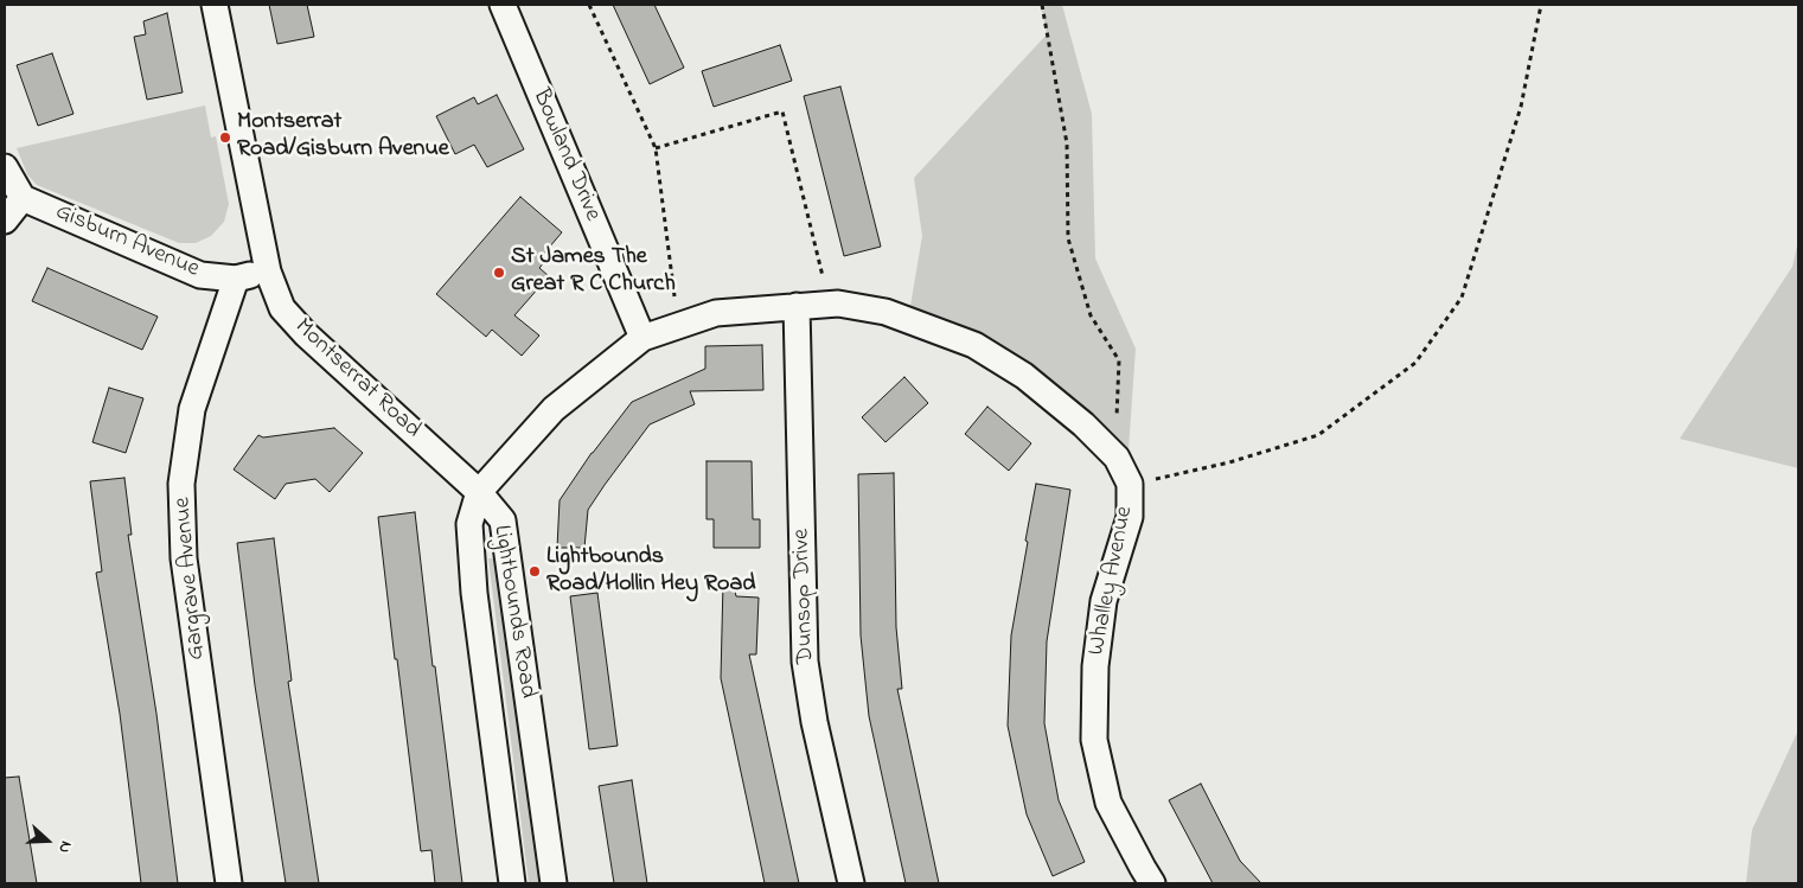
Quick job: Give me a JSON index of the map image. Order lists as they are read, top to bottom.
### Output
{
  "streets": {
    "street": [
      "Bowland Drive",
      "Gisburn Avenue",
      "Montserrat Road",
      "Gargrave Avenue",
      "Whalley Avenue",
      "Dunsop Drive",
      "Lightbounds Road"
    ]
  },
  "crossings": [
    ["Bowland Drive", "Whalley Avenue"],
    ["Gisburn Avenue", "Montserrat Road"],
    ["Gisburn Avenue", "Gargrave Avenue"],
    ["Montserrat Road", "Lightbounds Road"],
    ["Whalley Avenue", "Dunsop Drive"]
  ],
  "places": ["Montserrat Road/Gisburn Avenue", "St James The Great R C Church", "Lightbounds Road/Hollin Hey Road"],
  "north": "right"
}
